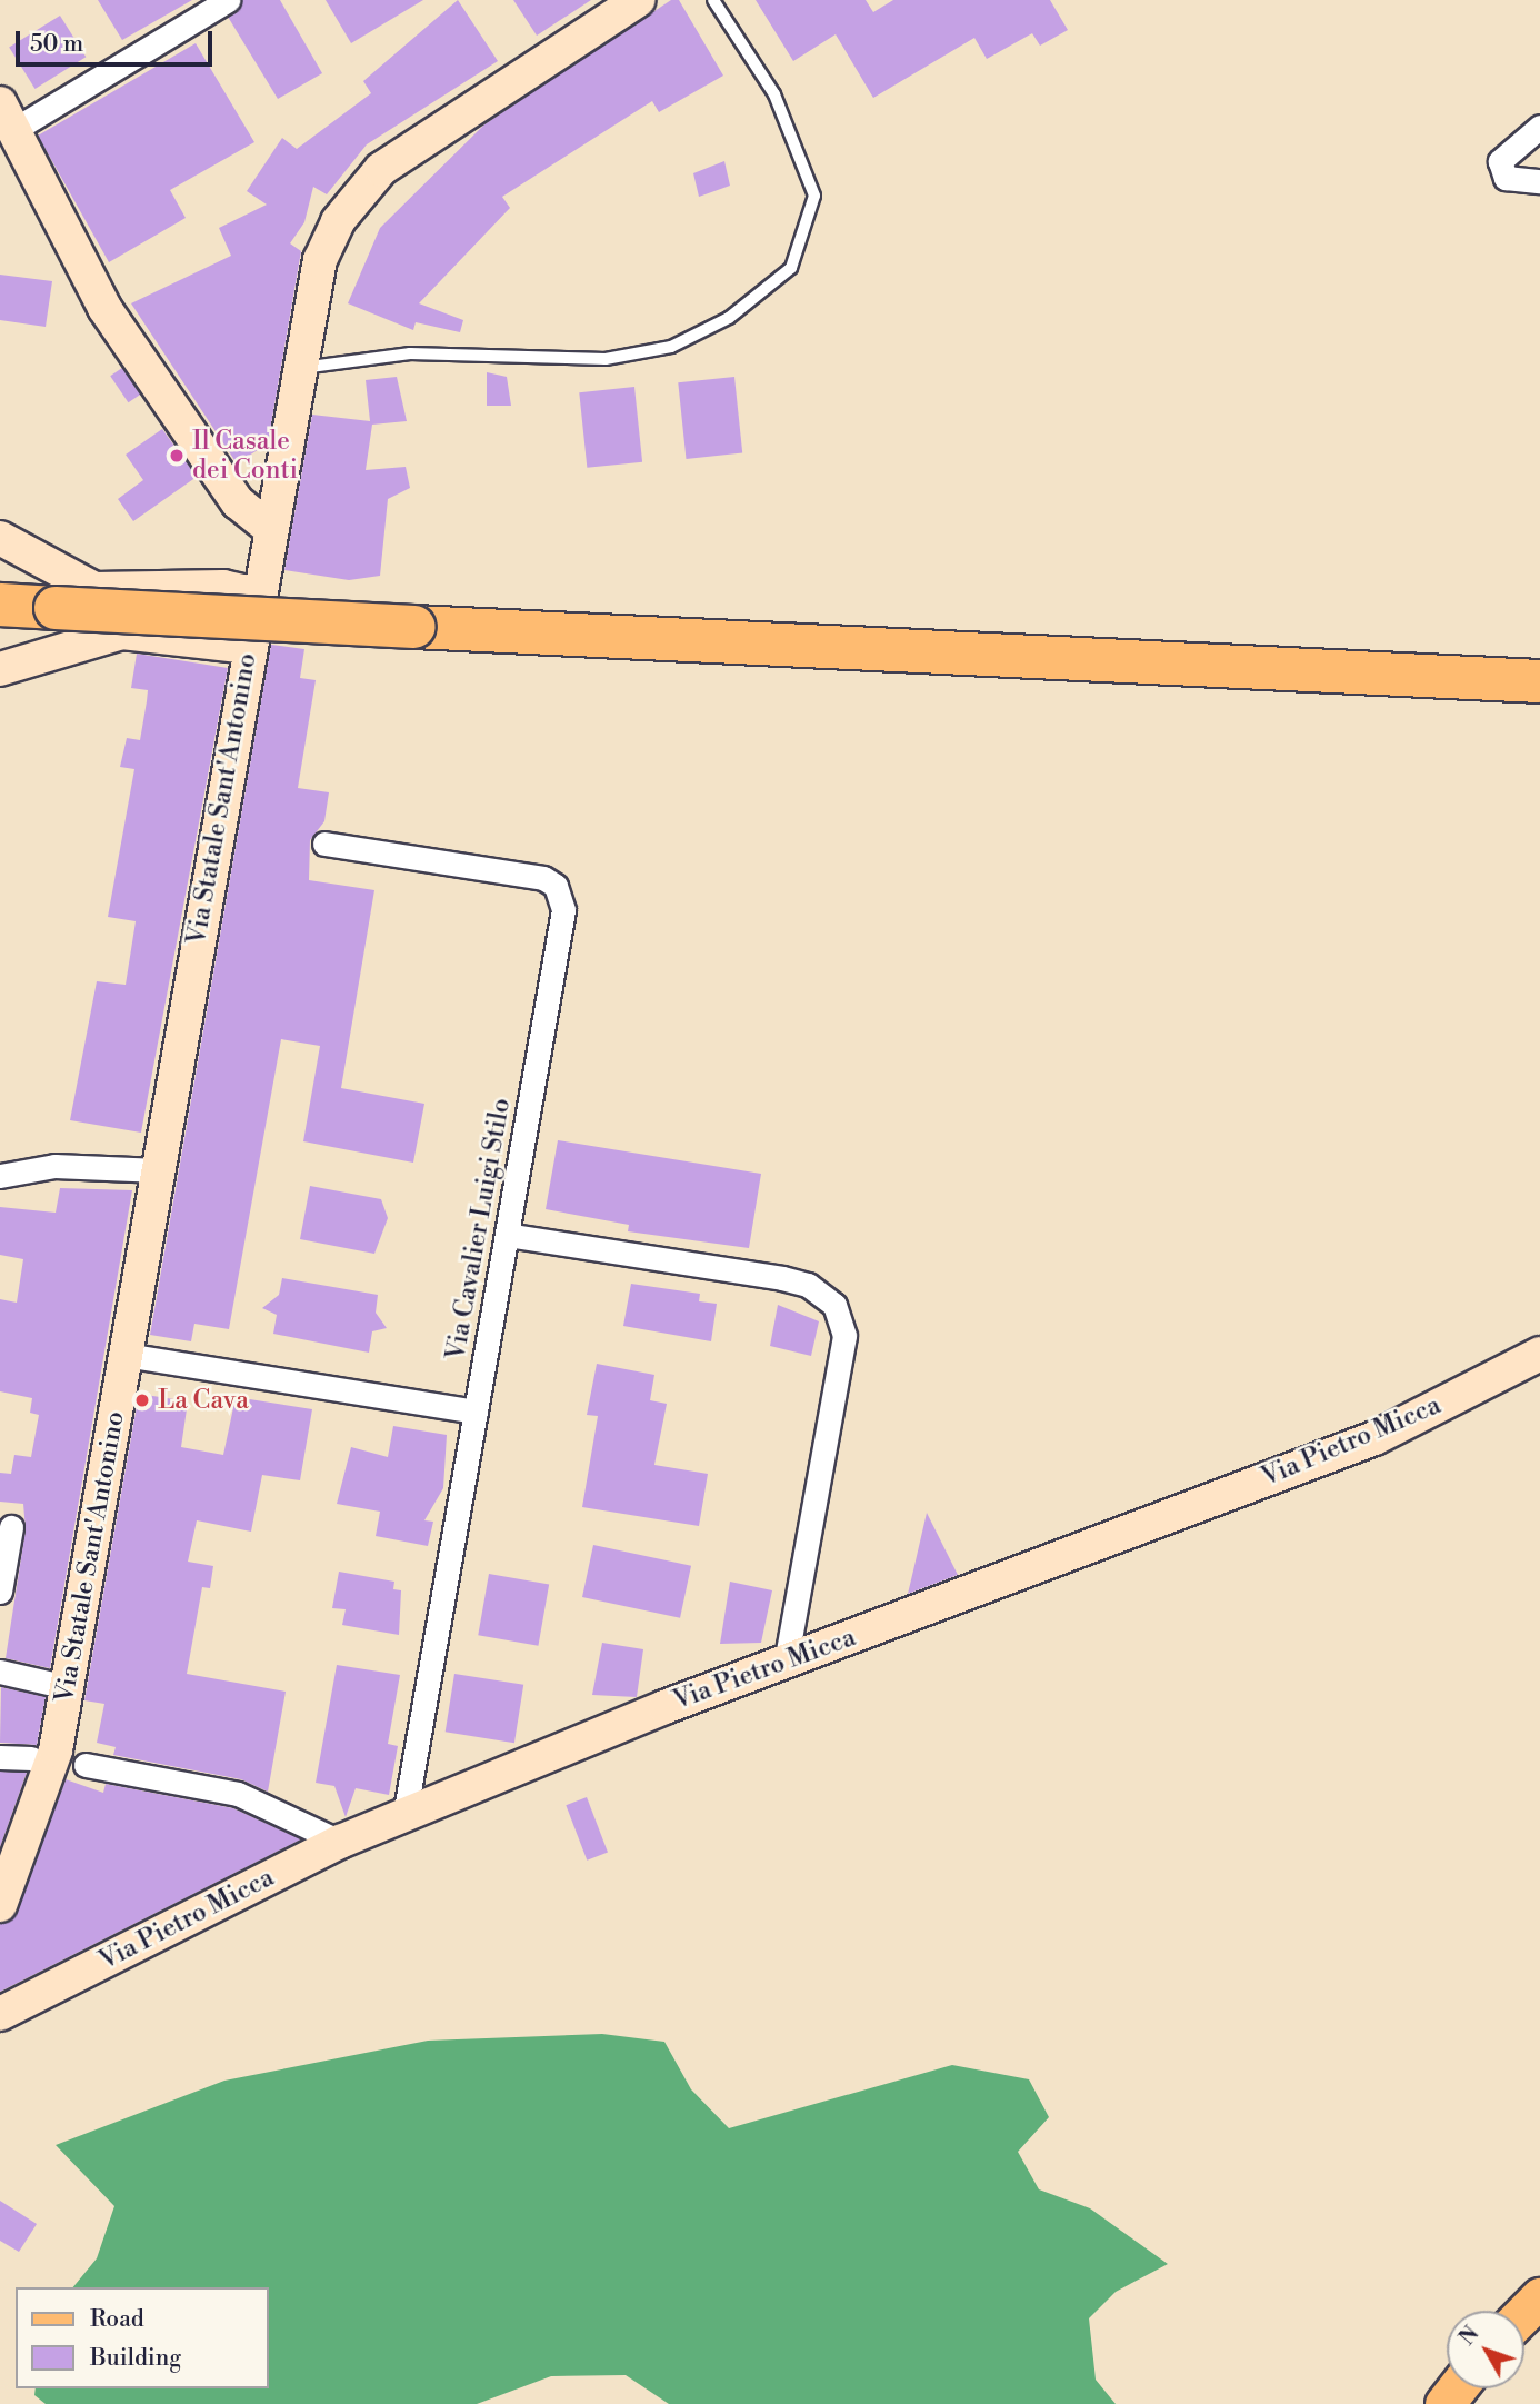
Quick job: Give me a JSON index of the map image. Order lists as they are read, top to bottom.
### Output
{
  "streets": {
    "street": ["Via Statale Sant'Antonino", "Via Cavalier Luigi Stilo", "Via Pietro Micca"]
  },
  "crossings": [
    ["Via Cavalier Luigi Stilo", "Via Pietro Micca"]
  ],
  "places": ["Il Casale dei Conti", "La Cava"],
  "legend": ["Road", "Building"],
  "scale_bar": "50 m",
  "north": "top left"
}
